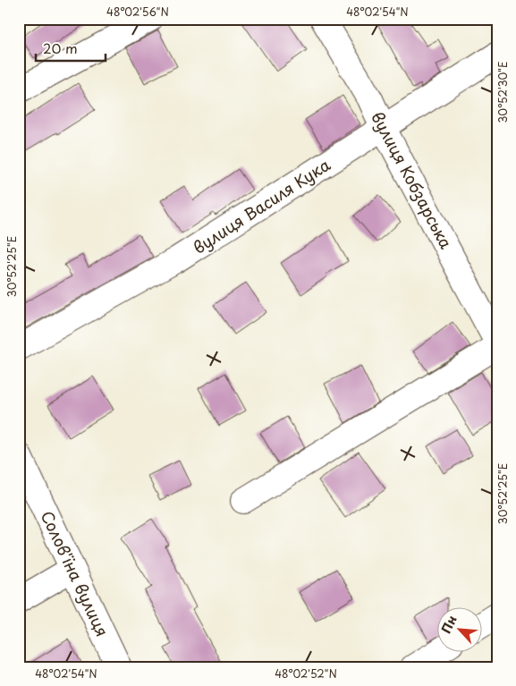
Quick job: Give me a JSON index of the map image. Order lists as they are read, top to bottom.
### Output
{
  "streets": {
    "street": ["вулиця Кобзарська", "вулиця Василя Кука", "Солов'їна вулиця"]
  },
  "crossings": [
    ["вулиця Кобзарська", "вулиця Василя Кука"]
  ],
  "scale_bar": "20 m",
  "north": "top left",
  "coordinates": [
    "48°02'56\"N",
    "48°02'54\"N",
    "30°52'30\"E",
    "30°52'25\"E",
    "48°02'52\"N"
  ]
}
